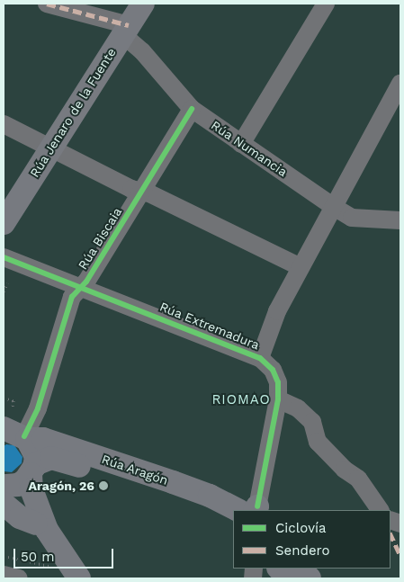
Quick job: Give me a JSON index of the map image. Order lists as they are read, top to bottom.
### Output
{
  "streets": {
    "main road": ["Rúa Jenaro de la Fuente", "Rúa Aragón"],
    "street": ["Rúa Numancia", "Rúa Biscaia", "Rúa Extremadura"]
  },
  "crossings": [
    ["Rúa Jenaro de la Fuente", "Rúa Numancia"],
    ["Rúa Numancia", "Rúa Biscaia"],
    ["Rúa Biscaia", "Rúa Extremadura"],
    ["Rúa Biscaia", "Rúa Aragón"]
  ],
  "districts": ["RIOMAO"],
  "places": ["Aragón, 26"],
  "legend": ["Ciclovía", "Sendero"],
  "scale_bar": "50 m"
}
